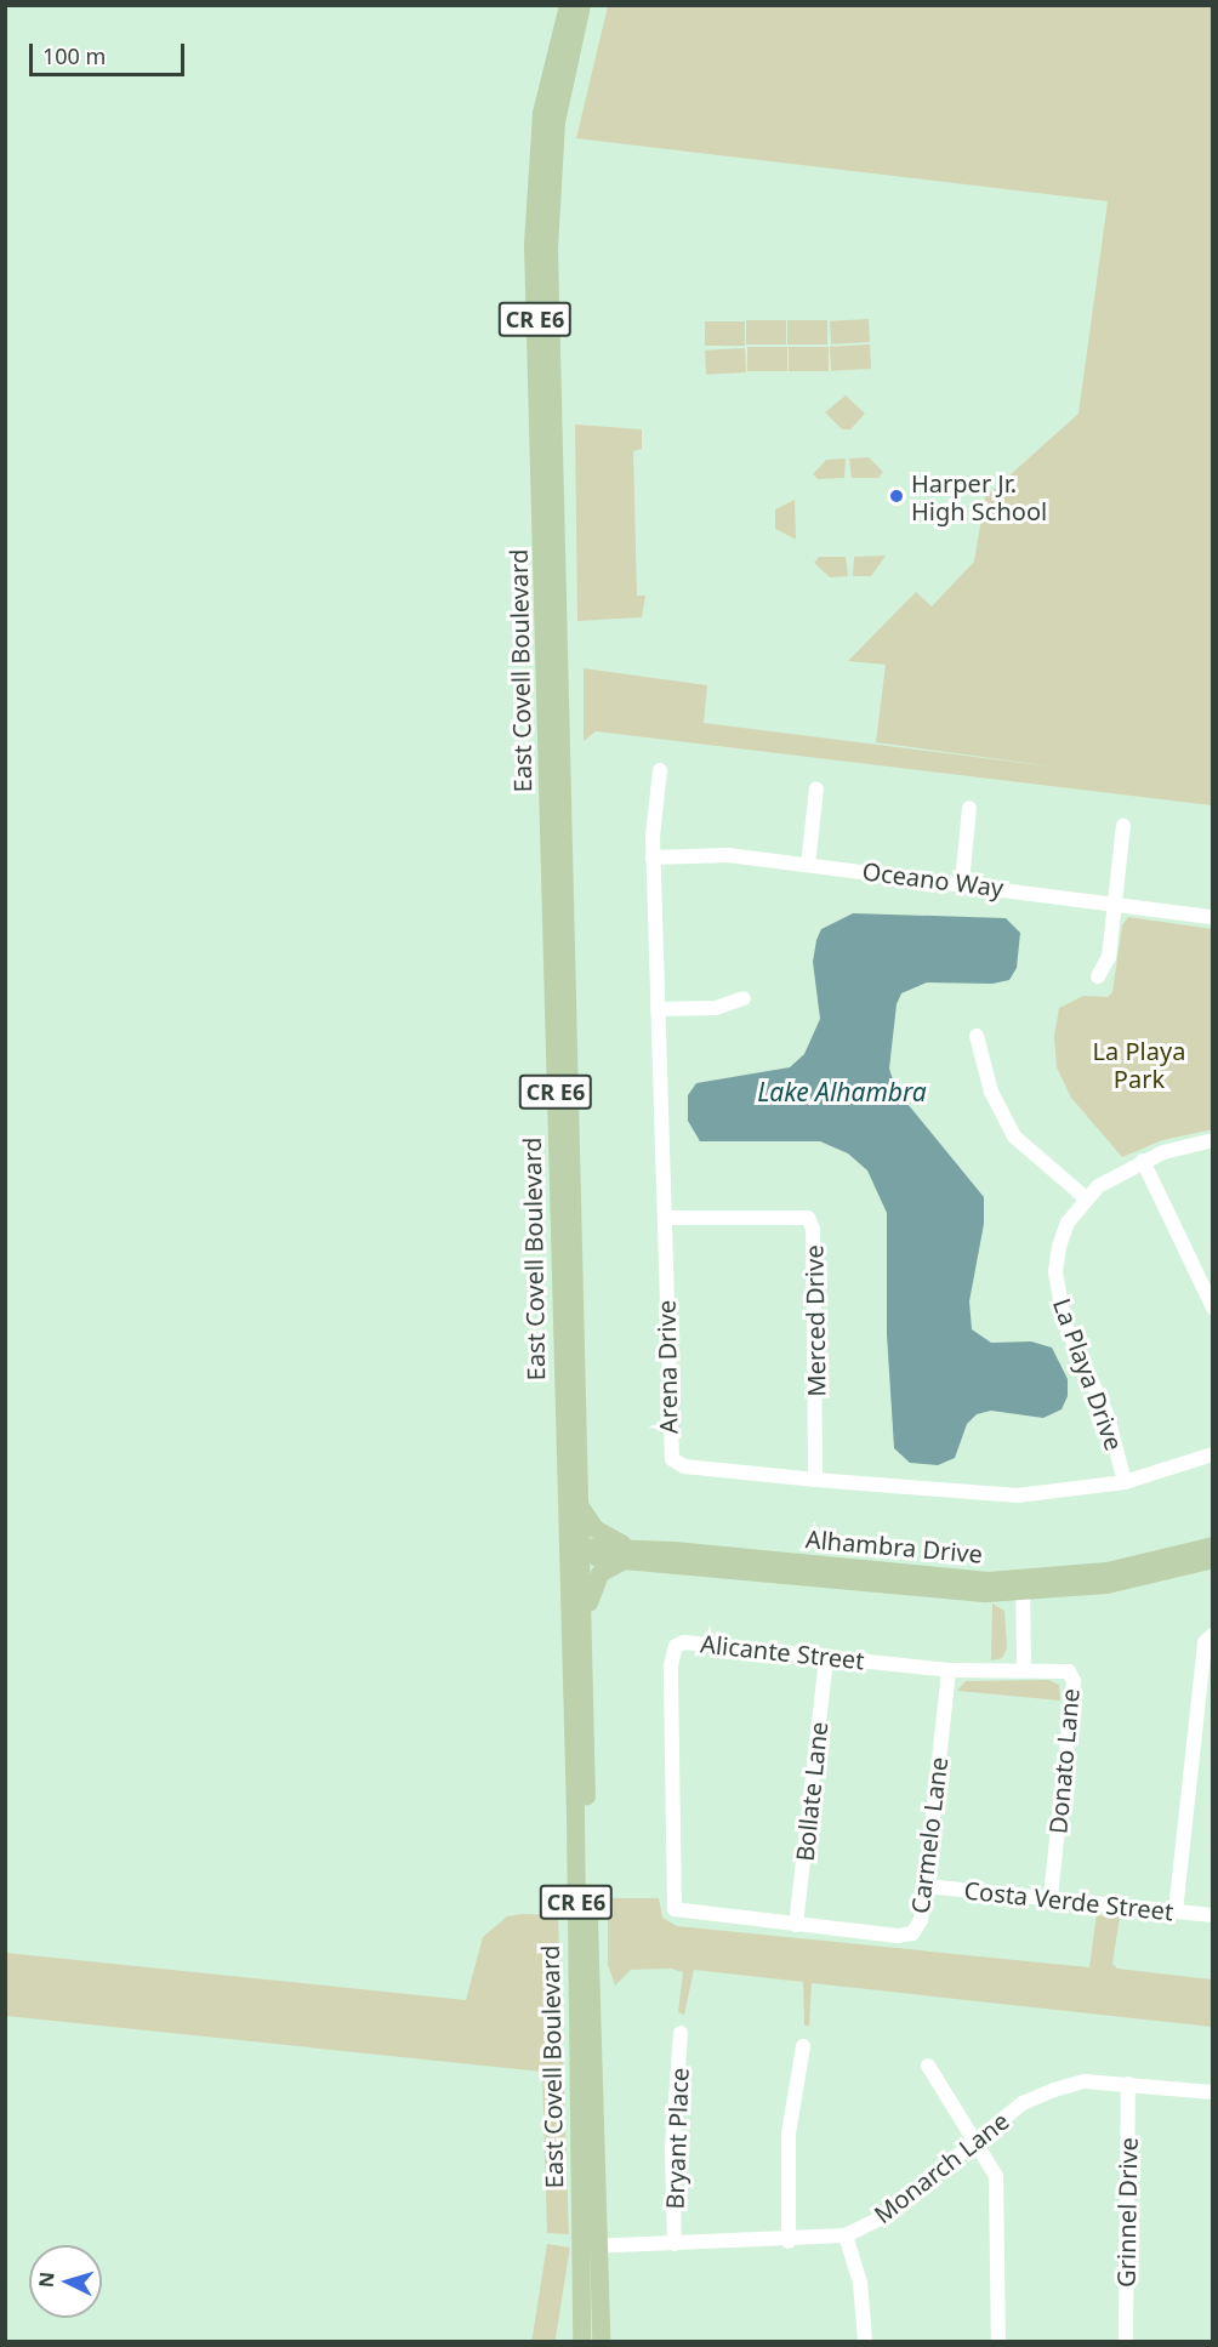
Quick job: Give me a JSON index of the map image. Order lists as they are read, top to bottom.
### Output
{
  "streets": {
    "main road": ["CR E6", "East Covell Boulevard", "Alhambra Drive"],
    "street": [
      "Oceano Way",
      "Merced Drive",
      "Arena Drive",
      "La Playa Drive",
      "Alicante Street",
      "Donato Lane",
      "Bollate Lane",
      "Carmelo Lane",
      "Costa Verde Street",
      "Bryant Place",
      "Monarch Lane",
      "Grinnel Drive"
    ]
  },
  "crossings": [
    ["East Covell Boulevard", "Alhambra Drive"],
    ["East Covell Boulevard", "Monarch Lane"],
    ["Oceano Way", "Arena Drive"],
    ["Merced Drive", "Arena Drive"],
    ["Arena Drive", "La Playa Drive"],
    ["Alicante Street", "Donato Lane"],
    ["Alicante Street", "Bollate Lane"],
    ["Alicante Street", "Carmelo Lane"],
    ["Donato Lane", "Costa Verde Street"],
    ["Bollate Lane", "Carmelo Lane"],
    ["Carmelo Lane", "Costa Verde Street"],
    ["Bryant Place", "Monarch Lane"],
    ["Monarch Lane", "Grinnel Drive"]
  ],
  "water": ["Lake Alhambra"],
  "parks": ["La Playa Park"],
  "places": ["Harper Jr. High School"],
  "scale_bar": "100 m",
  "north": "left"
}
